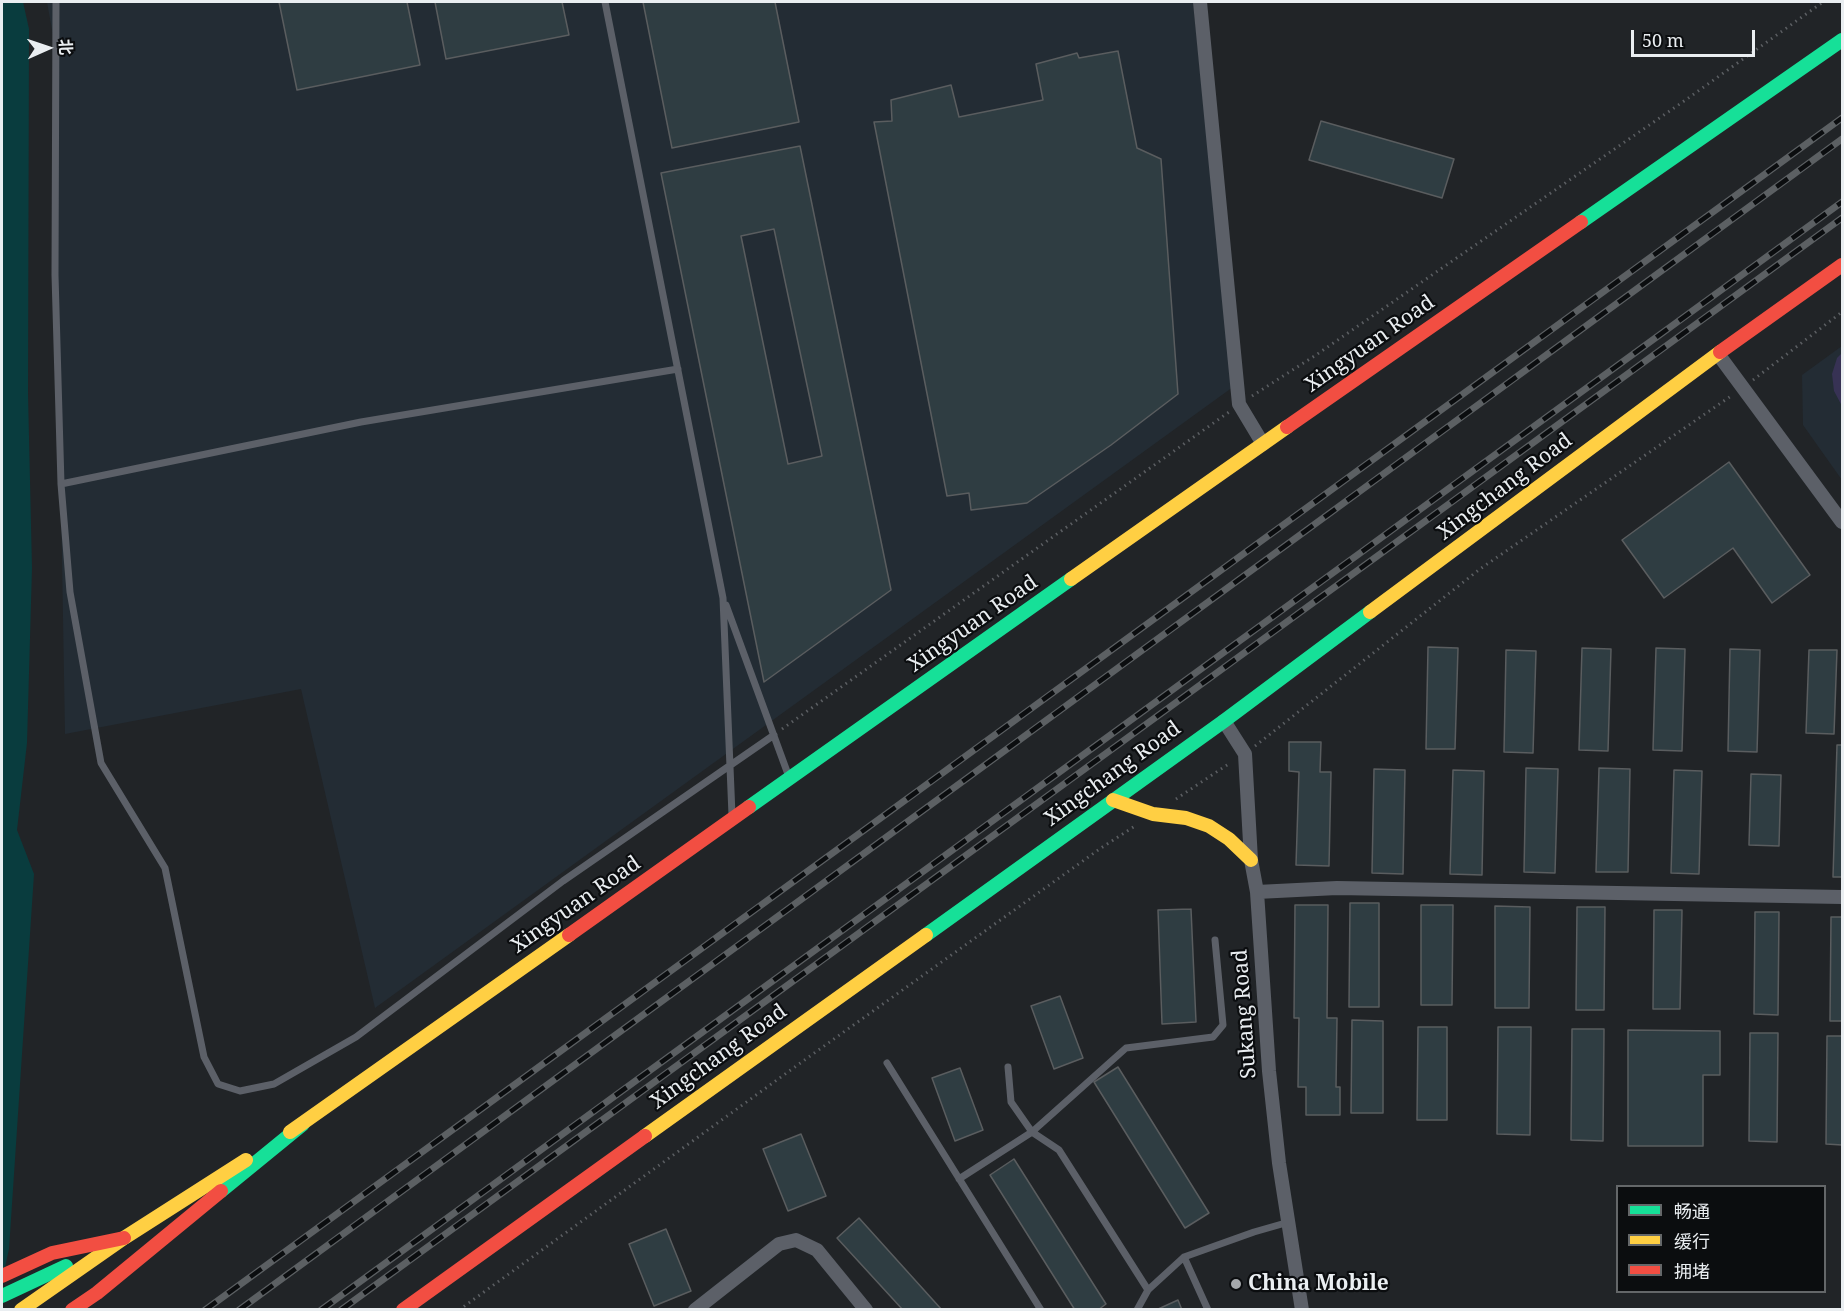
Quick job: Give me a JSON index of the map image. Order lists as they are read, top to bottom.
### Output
{
  "streets": {
    "main road": ["Xingyuan Road", "Xingchang Road"],
    "street": ["Sukang Road"]
  },
  "crossings": [
    ["Xingchang Road", "Sukang Road"]
  ],
  "places": ["China Mobile"],
  "legend": ["畅通", "缓行", "拥堵"],
  "scale_bar": "50 m",
  "north": "right"
}
